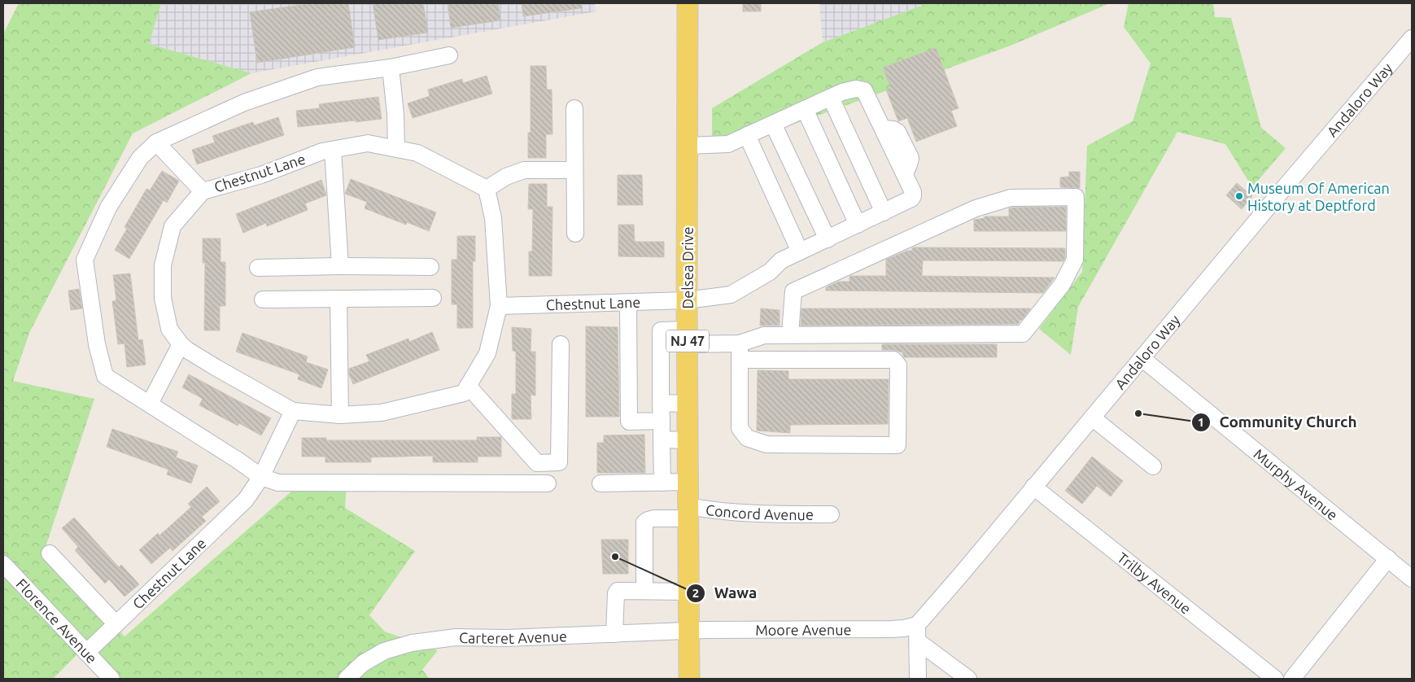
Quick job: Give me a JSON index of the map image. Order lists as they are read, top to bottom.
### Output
{
  "streets": {
    "main road": ["Delsea Drive", "NJ 47"],
    "street": [
      "Andaloro Way",
      "Chestnut Lane",
      "Murphy Avenue",
      "Concord Avenue",
      "Trilby Avenue",
      "Florence Avenue",
      "Moore Avenue",
      "Carteret Avenue"
    ]
  },
  "crossings": [
    ["Andaloro Way", "Murphy Avenue"],
    ["Andaloro Way", "Trilby Avenue"],
    ["Andaloro Way", "Moore Avenue"],
    ["Chestnut Lane", "Delsea Drive"],
    ["Chestnut Lane", "Florence Avenue"],
    ["Delsea Drive", "Concord Avenue"],
    ["Delsea Drive", "Moore Avenue"],
    ["Delsea Drive", "Carteret Avenue"],
    ["Moore Avenue", "Carteret Avenue"]
  ],
  "places": ["Museum Of American History at Deptford", "Community Church", "Wawa"]
}
